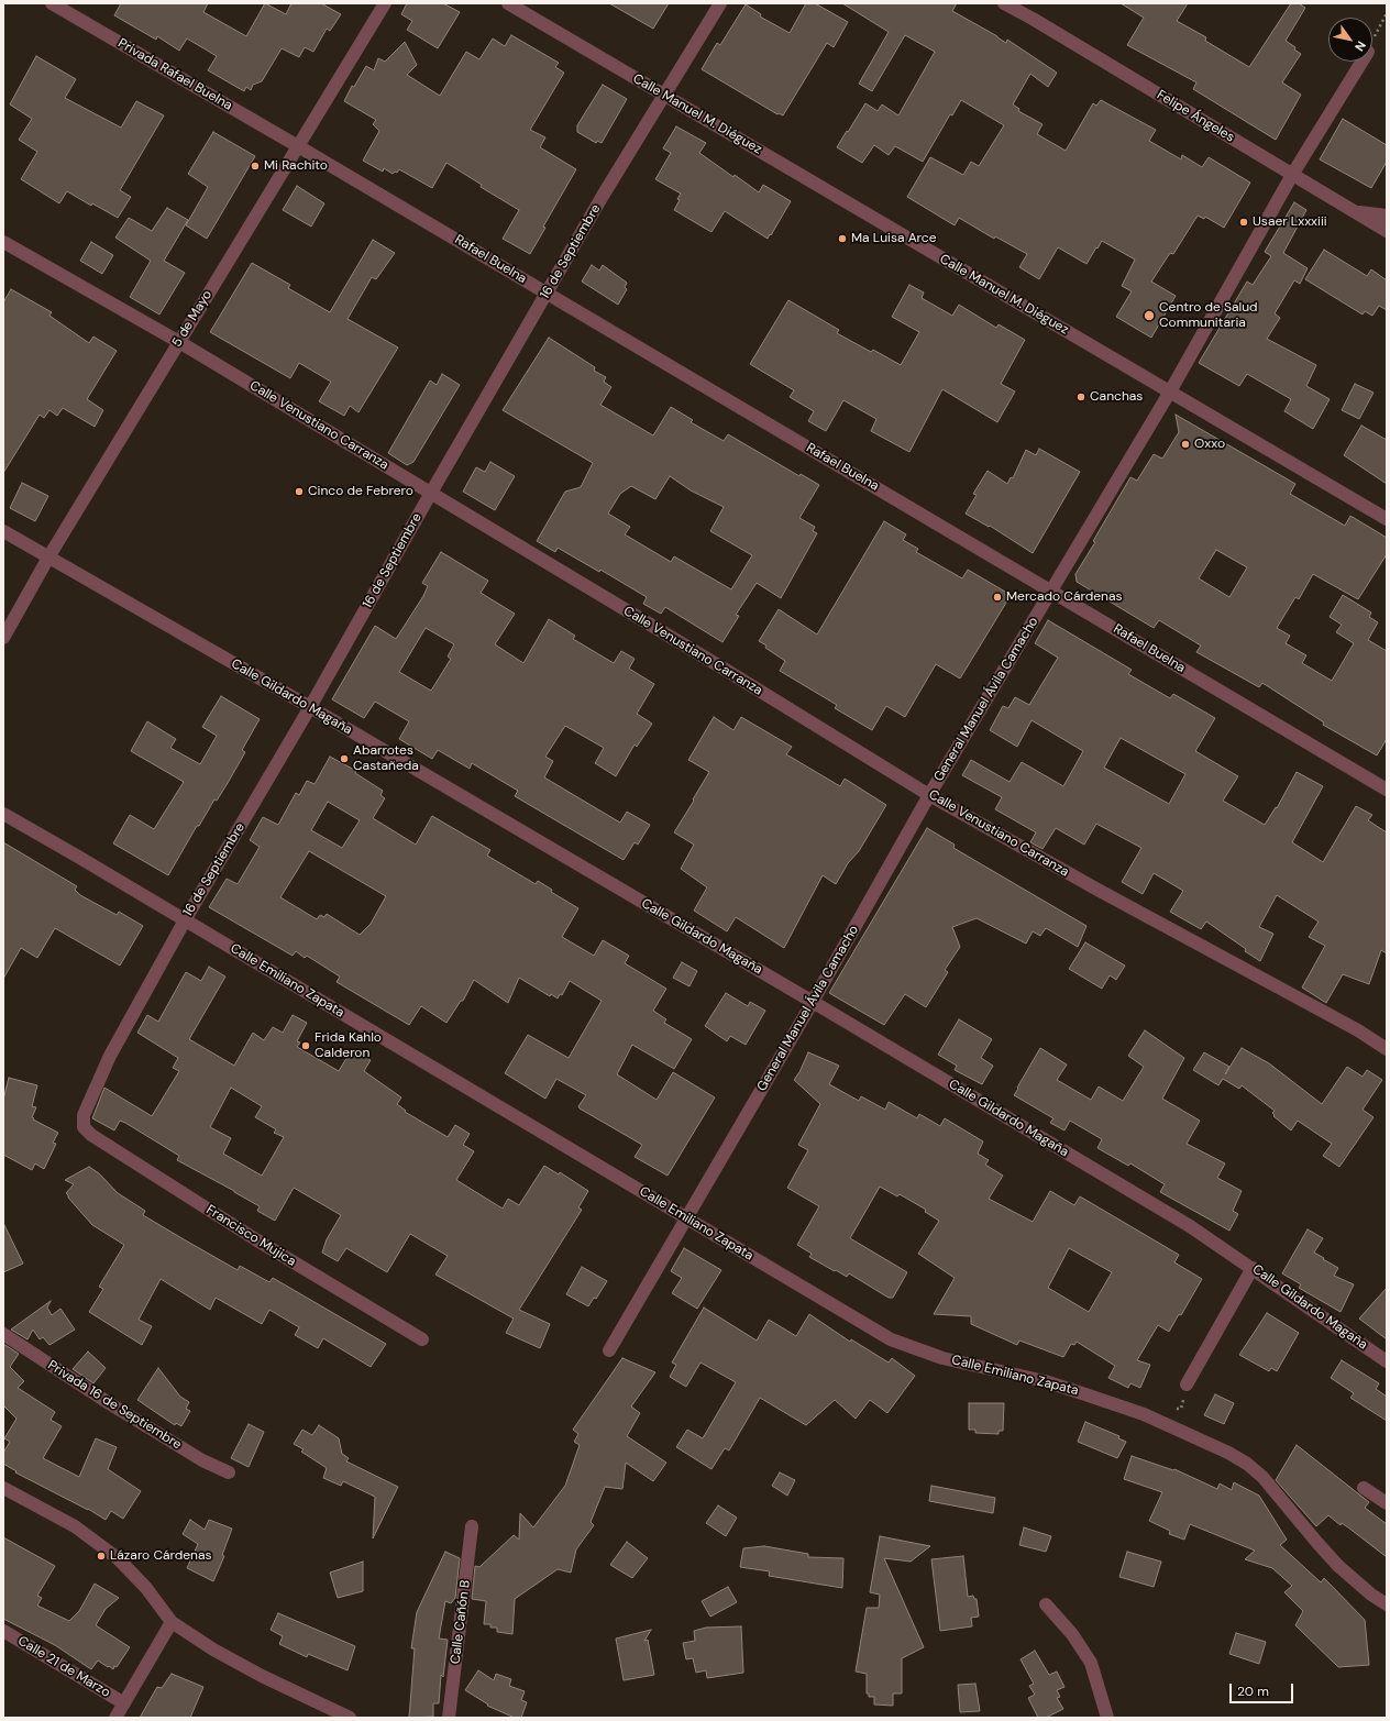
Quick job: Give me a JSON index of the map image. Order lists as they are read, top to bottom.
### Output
{
  "streets": {
    "street": [
      "Privada Rafael Buelna",
      "Calle Manuel M. Diéguez",
      "Felipe Ángeles",
      "16 de Septiembre",
      "Rafael Buelna",
      "5 de Mayo",
      "Calle Venustiano Carranza",
      "Calle Gildardo Magaña",
      "General Manuel Ávila Camacho",
      "Calle Emiliano Zapata",
      "Francisco Mujica",
      "Privada 16 de Septiembre",
      "Calle Cañón B",
      "Calle 21 de Marzo"
    ]
  },
  "crossings": [
    ["Privada Rafael Buelna", "Rafael Buelna"],
    ["Privada Rafael Buelna", "5 de Mayo"],
    ["Calle Manuel M. Diéguez", "16 de Septiembre"],
    ["Calle Manuel M. Diéguez", "General Manuel Ávila Camacho"],
    ["Felipe Ángeles", "General Manuel Ávila Camacho"],
    ["16 de Septiembre", "Rafael Buelna"],
    ["16 de Septiembre", "Calle Venustiano Carranza"],
    ["16 de Septiembre", "Calle Gildardo Magaña"],
    ["16 de Septiembre", "Calle Emiliano Zapata"],
    ["16 de Septiembre", "Francisco Mujica"],
    ["Rafael Buelna", "5 de Mayo"],
    ["Rafael Buelna", "General Manuel Ávila Camacho"],
    ["5 de Mayo", "Calle Venustiano Carranza"],
    ["5 de Mayo", "Calle Gildardo Magaña"],
    ["Calle Venustiano Carranza", "General Manuel Ávila Camacho"],
    ["Calle Gildardo Magaña", "General Manuel Ávila Camacho"],
    ["General Manuel Ávila Camacho", "Calle Emiliano Zapata"]
  ],
  "places": [
    "Mi Rachito",
    "Usaer Lxxxiii",
    "Ma Luisa Arce",
    "Centro de Salud Communitaria",
    "Canchas",
    "Oxxo",
    "Cinco de Febrero",
    "Mercado Cárdenas",
    "Abarrotes Castañeda",
    "Frida Kahlo Calderon",
    "Lázaro Cárdenas"
  ],
  "scale_bar": "20 m",
  "north": "bottom right"
}
